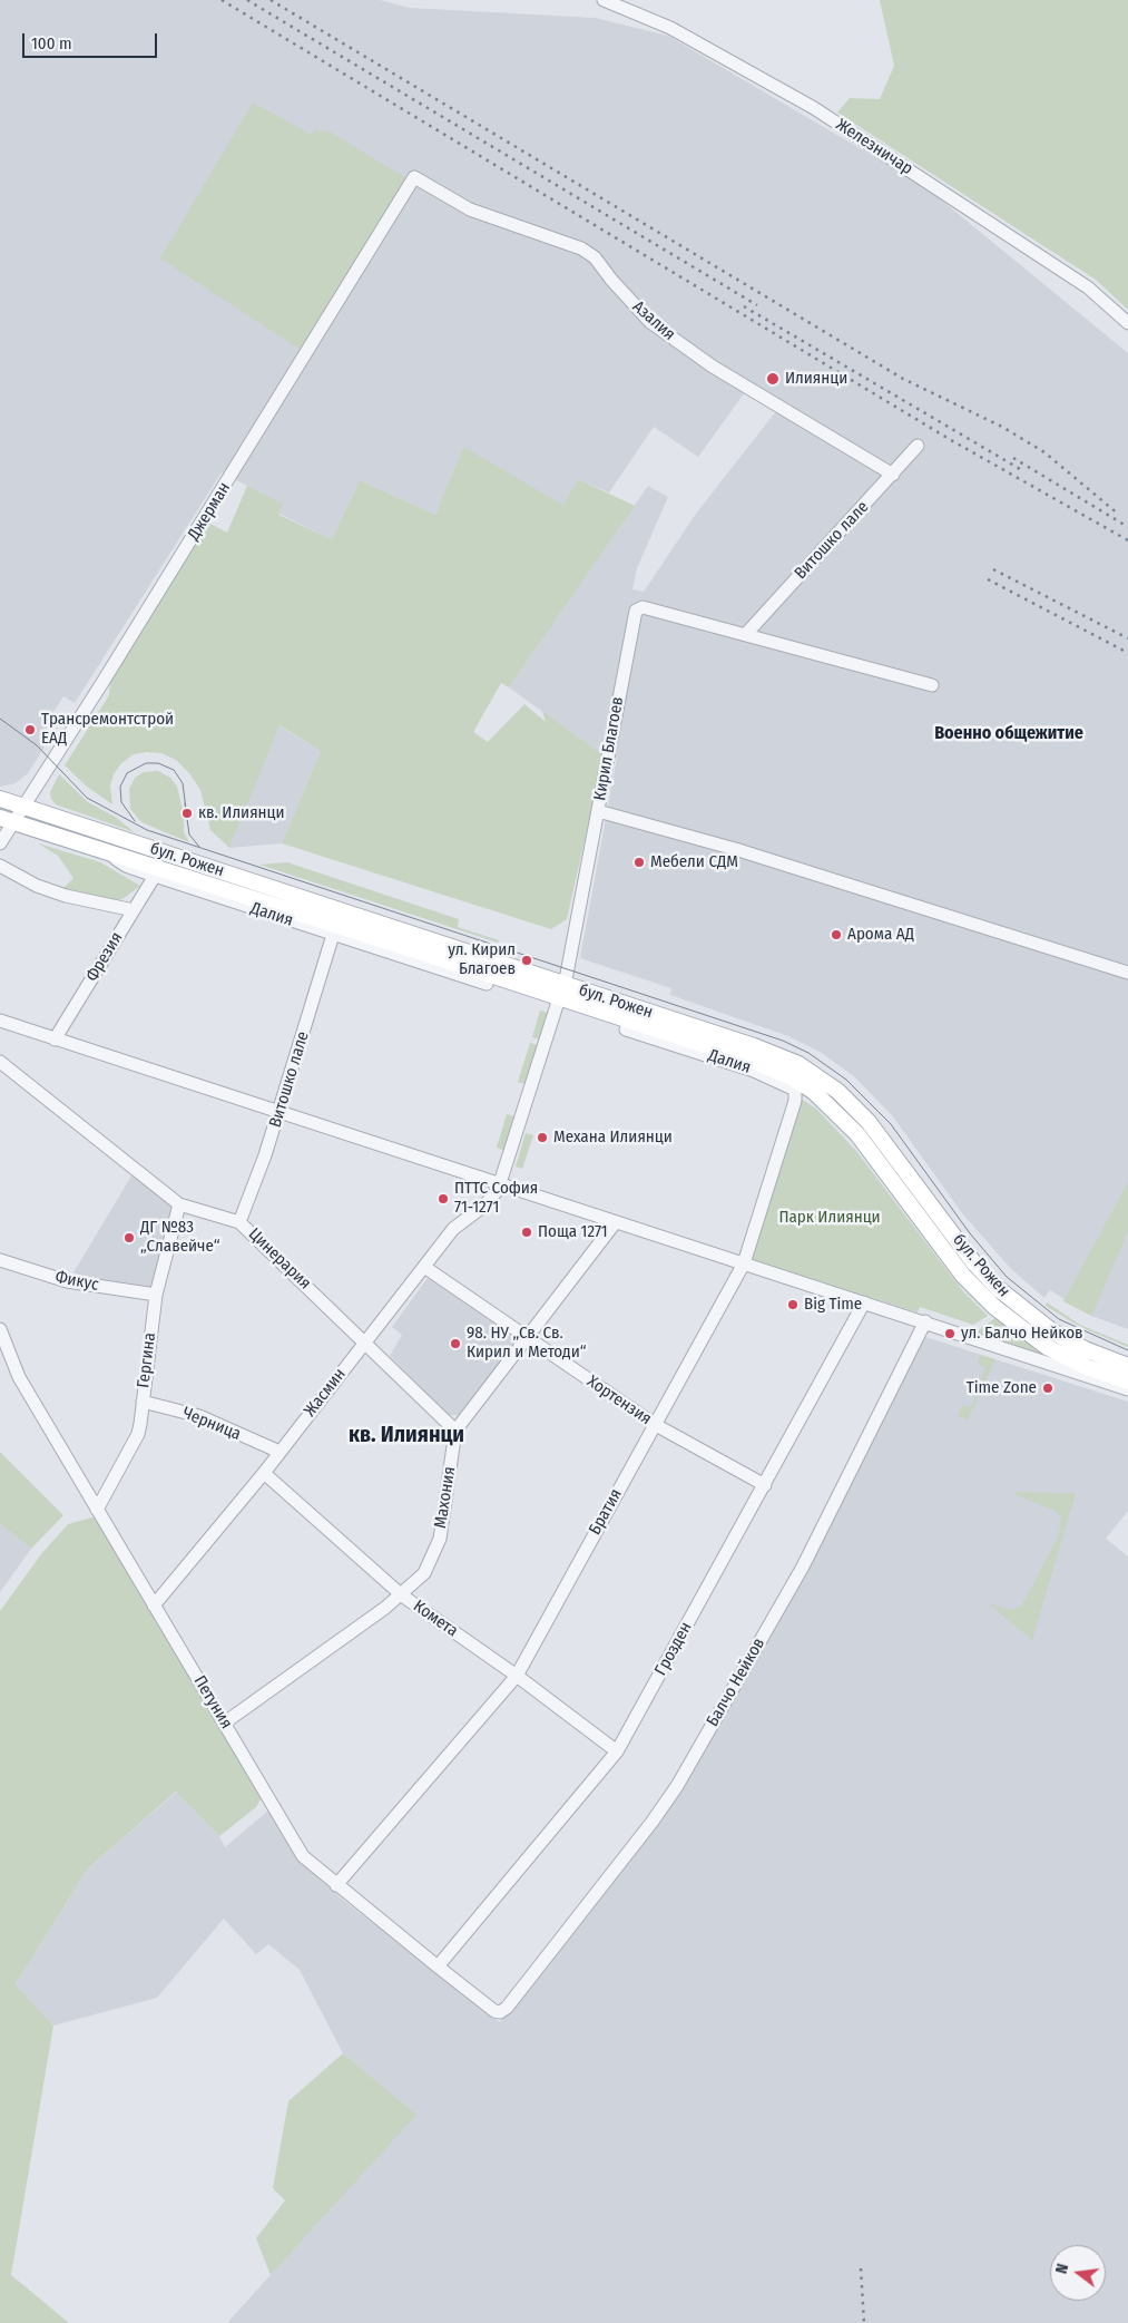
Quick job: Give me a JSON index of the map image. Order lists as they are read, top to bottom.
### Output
{
  "streets": {
    "main road": ["бул. Рожен"],
    "street": [
      "Железничар",
      "Азалия",
      "Джерман",
      "Витошко лале",
      "Кирил Благоев",
      "Далия",
      "Фрезия",
      "Цинерария",
      "Фикус",
      "Гергина",
      "Жасмин",
      "Хортензия",
      "Черница",
      "Махония",
      "Братия",
      "Комета",
      "Грозден",
      "Балчо Нейков",
      "Петуния"
    ]
  },
  "crossings": [
    ["Азалия", "Джерман"],
    ["Азалия", "Витошко лале"],
    ["Джерман", "бул. Рожен"],
    ["Витошко лале", "Кирил Благоев"],
    ["Витошко лале", "Далия"],
    ["Витошко лале", "Цинерария"],
    ["Кирил Благоев", "бул. Рожен"],
    ["Кирил Благоев", "Жасмин"],
    ["бул. Рожен", "Далия"],
    ["Далия", "Фрезия"],
    ["Далия", "Братия"],
    ["Цинерария", "Гергина"],
    ["Цинерария", "Жасмин"],
    ["Цинерария", "Махония"],
    ["Фикус", "Гергина"],
    ["Гергина", "Черница"],
    ["Гергина", "Петуния"],
    ["Жасмин", "Хортензия"],
    ["Жасмин", "Черница"],
    ["Жасмин", "Комета"],
    ["Жасмин", "Петуния"],
    ["Хортензия", "Братия"],
    ["Хортензия", "Грозден"],
    ["Махония", "Комета"],
    ["Махония", "Петуния"],
    ["Братия", "Комета"],
    ["Братия", "Петуния"],
    ["Комета", "Грозден"],
    ["Грозден", "Петуния"],
    ["Балчо Нейков", "Петуния"]
  ],
  "districts": ["Военно общежитие", "кв. Илиянци"],
  "parks": ["Парк Илиянци"],
  "places": [
    "Илиянци",
    "Трансремонтстрой ЕАД",
    "кв. Илиянци",
    "Мебели СДМ",
    "Арома АД",
    "ул. Кирил Благоев",
    "Механа Илиянци",
    "ПТТС София 71-1271",
    "Поща 1271",
    "ДГ №83 „Славейче“",
    "Big Time",
    "ул. Балчо Нейков",
    "98. НУ „Св. Св. Кирил и Методи“",
    "Time Zone"
  ],
  "scale_bar": "100 m",
  "north": "left"
}
